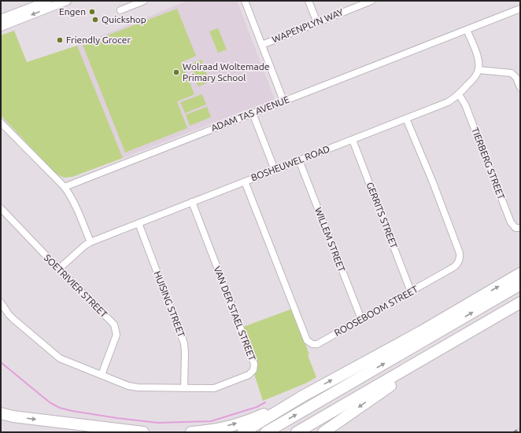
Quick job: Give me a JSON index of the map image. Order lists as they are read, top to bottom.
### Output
{
  "streets": {
    "street": [
      "WAPENPLYN WAY",
      "ADAM TAS AVENUE",
      "BOSHEUWEL ROAD",
      "TIERBERG STREET",
      "GERRITS STREET",
      "WILLEM STREET",
      "SOETRIVIER STREET",
      "HUISING STREET",
      "ROOSEBOOM STREET",
      "VAN DER STAEL STREET"
    ]
  },
  "crossings": [
    ["BOSHEUWEL ROAD", "TIERBERG STREET"],
    ["BOSHEUWEL ROAD", "GERRITS STREET"],
    ["BOSHEUWEL ROAD", "WILLEM STREET"],
    ["BOSHEUWEL ROAD", "SOETRIVIER STREET"],
    ["BOSHEUWEL ROAD", "HUISING STREET"],
    ["BOSHEUWEL ROAD", "ROOSEBOOM STREET"],
    ["BOSHEUWEL ROAD", "VAN DER STAEL STREET"],
    ["GERRITS STREET", "ROOSEBOOM STREET"],
    ["WILLEM STREET", "ROOSEBOOM STREET"],
    ["SOETRIVIER STREET", "VAN DER STAEL STREET"],
    ["HUISING STREET", "VAN DER STAEL STREET"]
  ],
  "places": [
    "Engen",
    "Quickshop",
    "Friendly Grocer",
    "Wolraad Woltemade Primary School"
  ]
}
